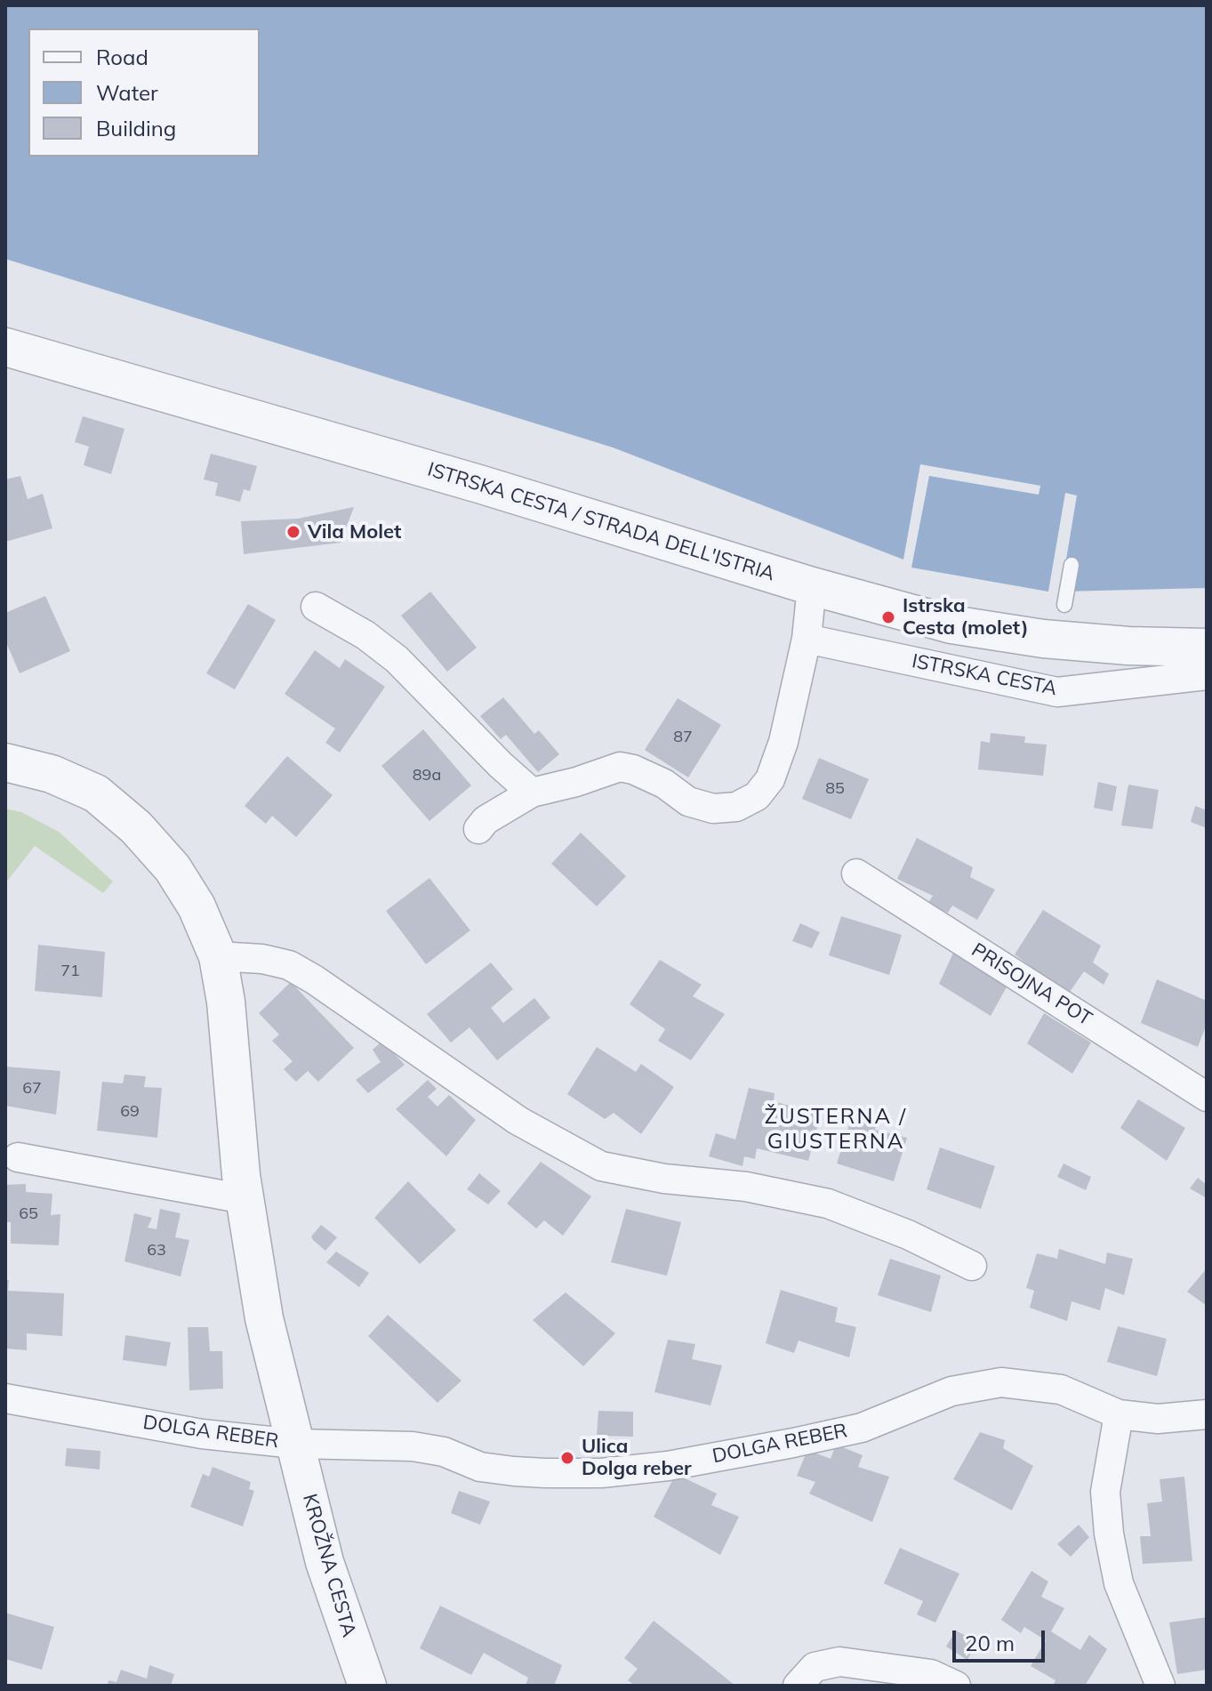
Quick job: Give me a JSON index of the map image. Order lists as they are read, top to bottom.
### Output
{
  "streets": {
    "street": [
      "ISTRSKA CESTA / STRADA DELL'ISTRIA",
      "ISTRSKA CESTA",
      "PRISOJNA POT",
      "DOLGA REBER",
      "KROŽNA CESTA"
    ]
  },
  "crossings": [
    ["DOLGA REBER", "KROŽNA CESTA"]
  ],
  "districts": ["ŽUSTERNA / GIUSTERNA"],
  "places": ["Vila Molet", "Istrska Cesta (molet)", "Ulica Dolga reber"],
  "house_numbers": [
    "87",
    "89a",
    "85",
    "71",
    "67",
    "69",
    "65",
    "63"
  ],
  "legend": ["Road", "Water", "Building"],
  "scale_bar": "20 m"
}
